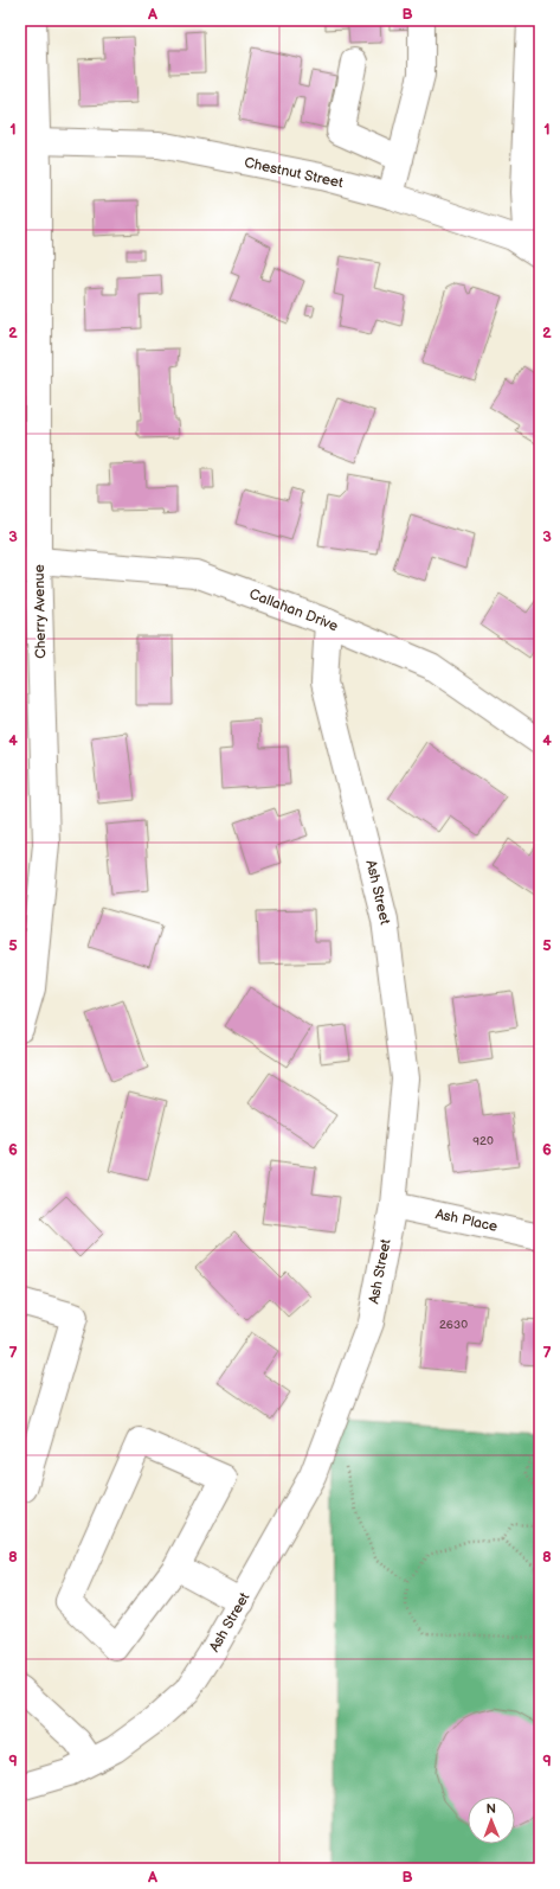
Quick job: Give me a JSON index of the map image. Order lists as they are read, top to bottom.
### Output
{
  "streets": {
    "street": [
      "Chestnut Street",
      "Callahan Drive",
      "Cherry Avenue",
      "Ash Street",
      "Ash Place"
    ]
  },
  "crossings": [
    ["Chestnut Street", "Cherry Avenue"],
    ["Callahan Drive", "Cherry Avenue"],
    ["Callahan Drive", "Ash Street"],
    ["Ash Street", "Ash Place"]
  ],
  "house_numbers": ["920", "2630"],
  "north": "top",
  "grid": {
    "columns": ["A", "B"],
    "rows": [
      "1",
      "2",
      "3",
      "4",
      "5",
      "6",
      "7",
      "8",
      "9"
    ]
  }
}
